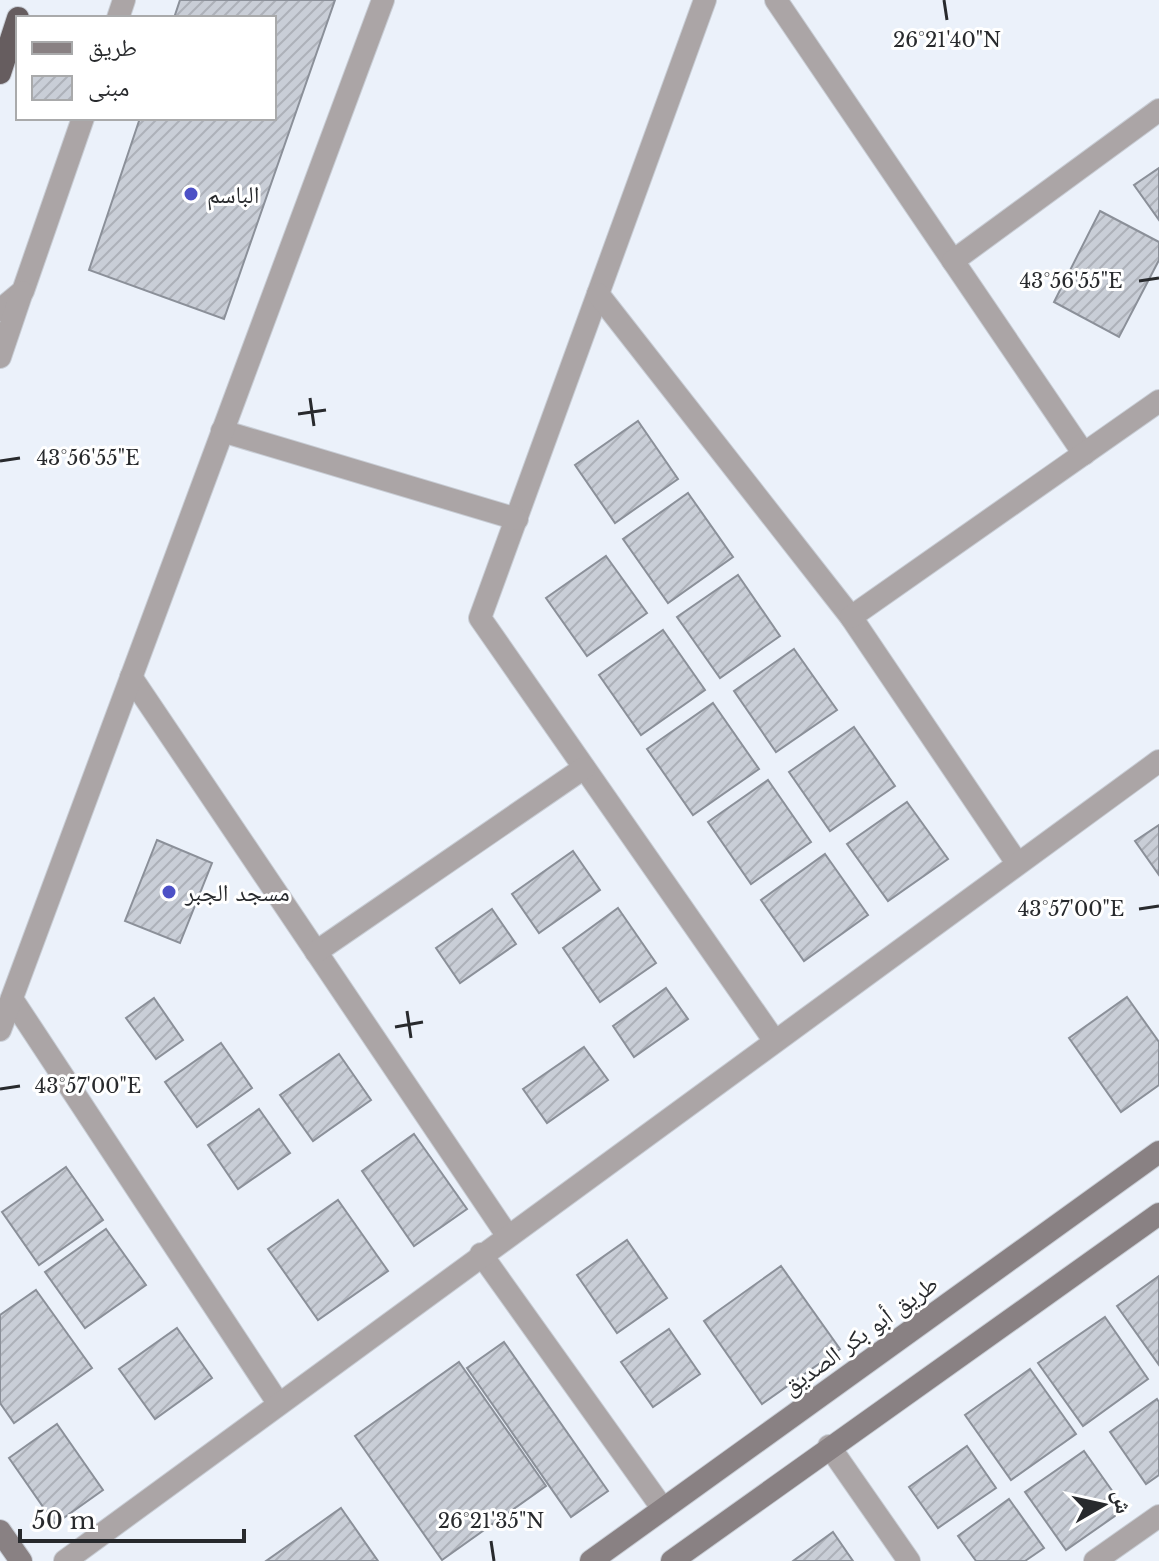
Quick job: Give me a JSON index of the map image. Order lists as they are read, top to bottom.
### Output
{
  "streets": {
    "main road": ["طريق أبو بكر الصديق"]
  },
  "places": ["الباسم", "مسجد الجبر"],
  "legend": ["طريق", "مبنى"],
  "scale_bar": "50 m",
  "north": "right",
  "coordinates": [
    "26°21'40\"N",
    "43°56'55\"E",
    "43°57'00\"E",
    "26°21'35\"N"
  ]
}
